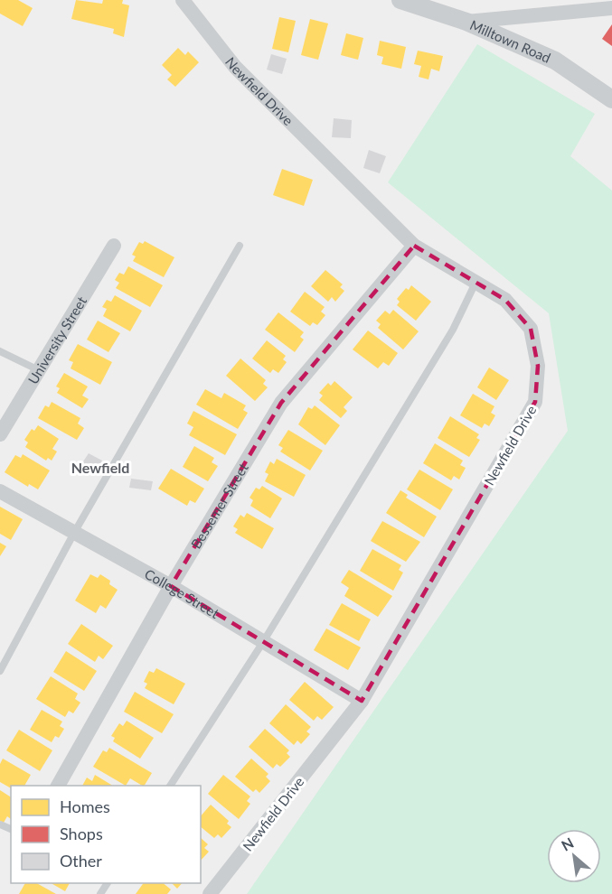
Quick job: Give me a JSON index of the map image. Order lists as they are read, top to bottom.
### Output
{
  "streets": {
    "street": [
      "Milltown Road",
      "Newfield Drive",
      "University Street",
      "Bessemer Street",
      "College Street"
    ]
  },
  "crossings": [
    ["Newfield Drive", "Bessemer Street"],
    ["Newfield Drive", "College Street"],
    ["Bessemer Street", "College Street"]
  ],
  "districts": ["Newfield"],
  "legend": ["Homes", "Shops", "Other"],
  "north": "top left"
}
